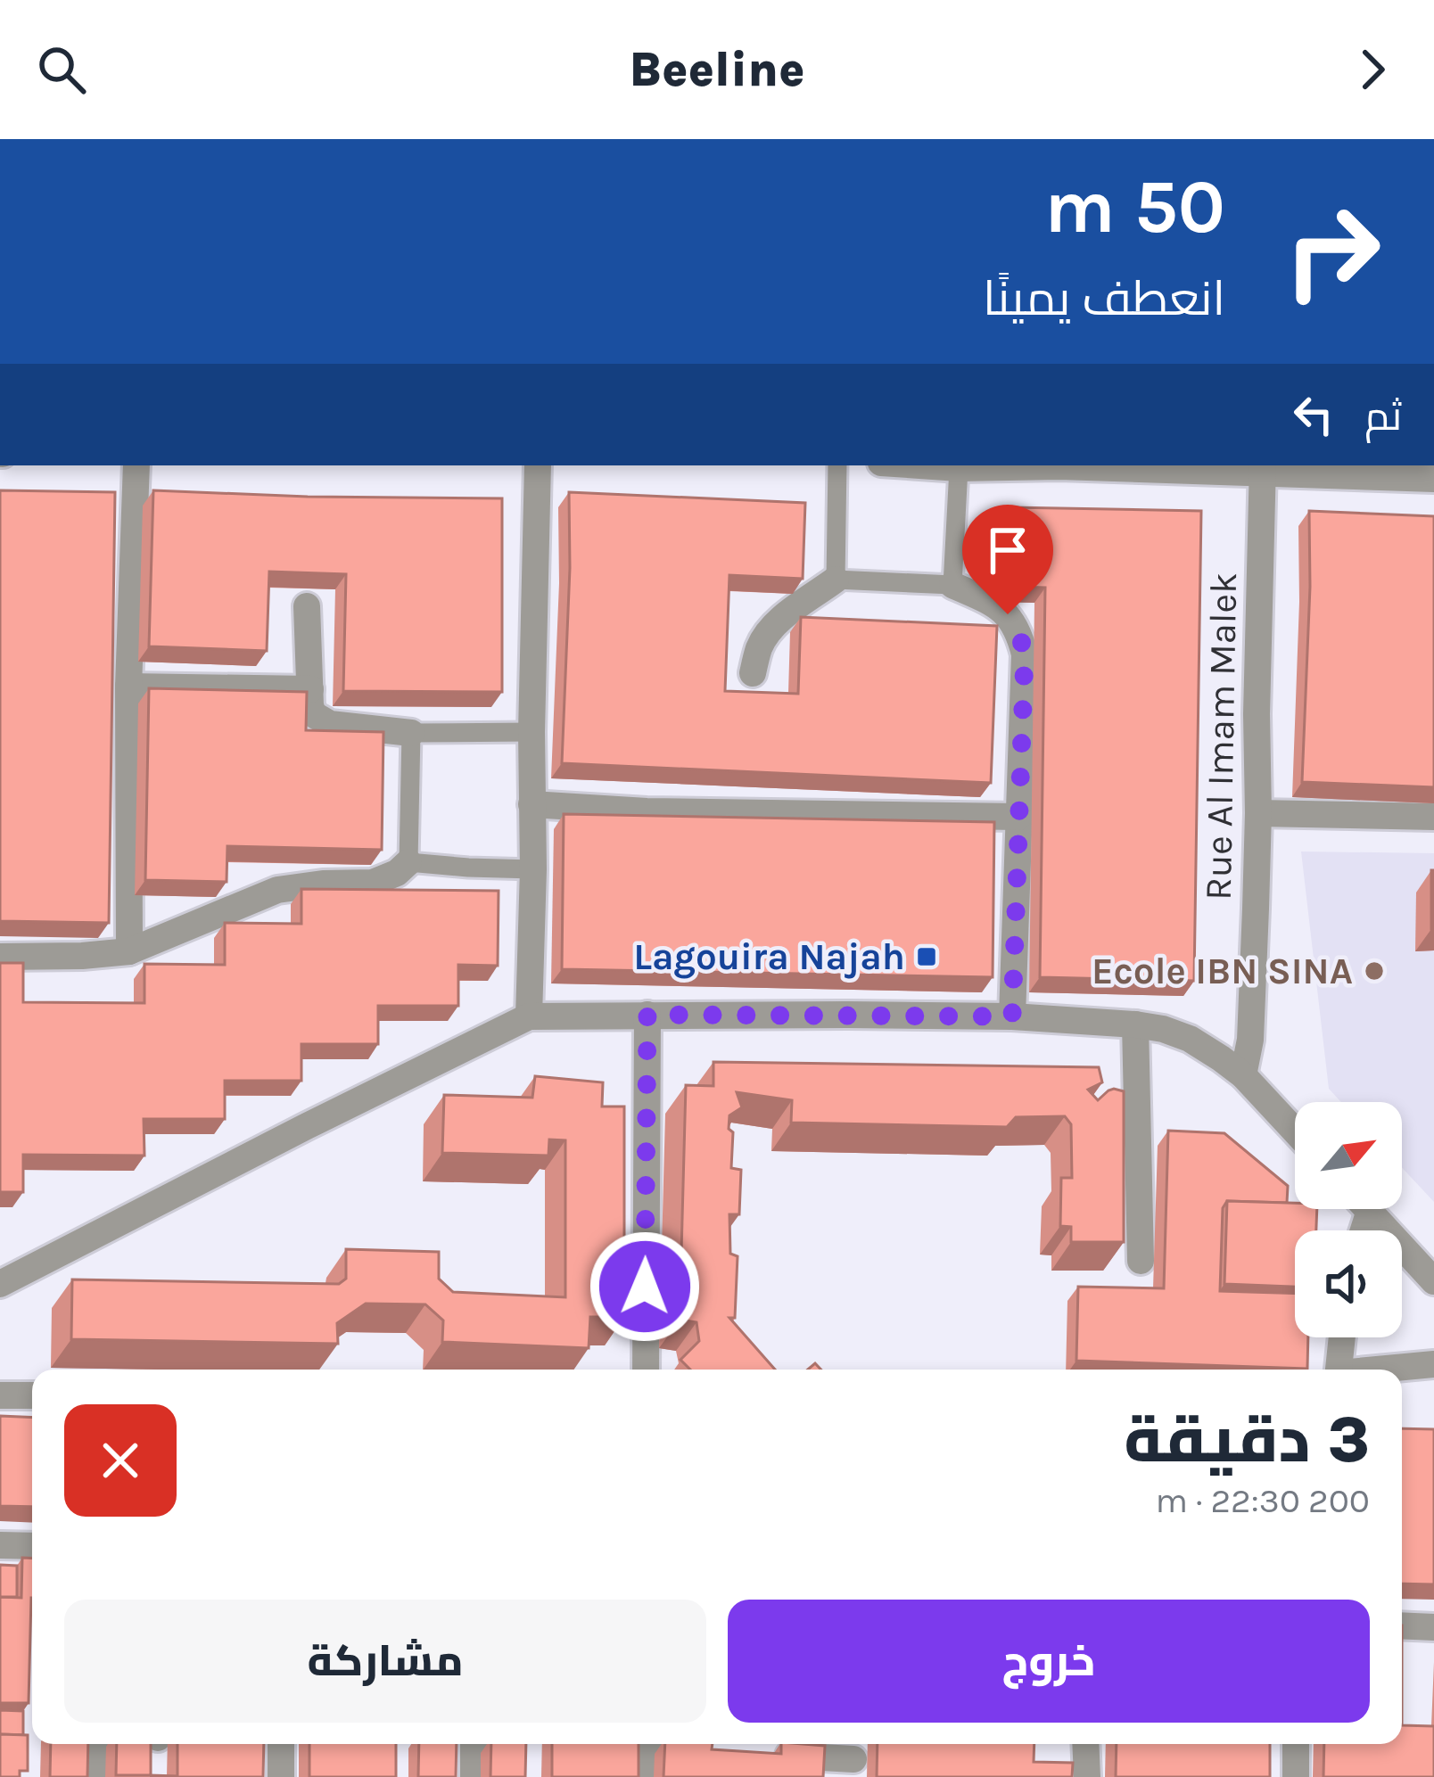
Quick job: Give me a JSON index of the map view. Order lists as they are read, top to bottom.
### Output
{
  "streets": {
    "street": ["Rue Al Imam Malek"]
  },
  "places": {
    "transit": ["Lagouira Najah"],
    "other": ["Ecole IBN SINA"]
  },
  "north": "top right",
  "page": {
    "header": "Beeline",
    "turn": ["50 m", "انعطف يمينًا"],
    "then": "ثم",
    "heading": ["3 دقيقة", "200 m · 22:30"],
    "buttons": ["خروج", "مشاركة"]
  }
}
